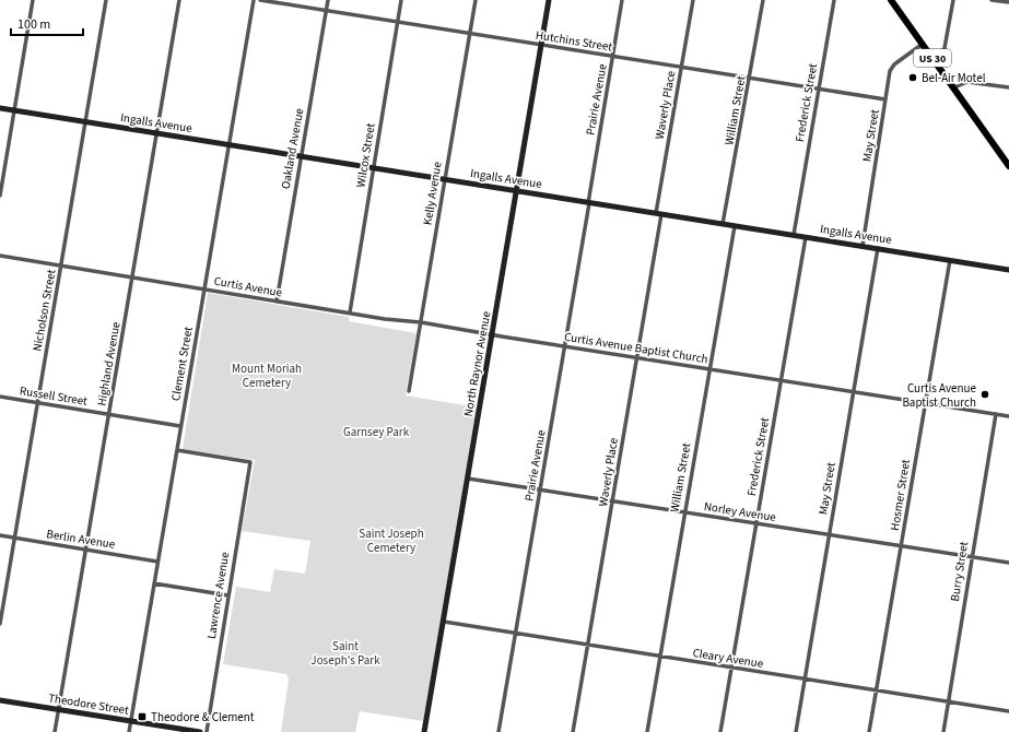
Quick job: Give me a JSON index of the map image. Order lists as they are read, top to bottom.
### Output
{
  "streets": {
    "main road": ["US 30"],
    "street": [
      "Hutchins Street",
      "Prairie Avenue",
      "Frederick Street",
      "Waverly Place",
      "William Street",
      "Ingalls Avenue",
      "May Street",
      "Oakland Avenue",
      "Wilcox Street",
      "Kelly Avenue",
      "Curtis Avenue",
      "Nicholson Street",
      "Curtis Avenue Baptist Church",
      "Highland Avenue",
      "Clement Street",
      "North Raynor Avenue",
      "Russell Street",
      "Hosmer Street",
      "Norley Avenue",
      "Berlin Avenue",
      "Burry Street",
      "Lawrence Avenue",
      "Cleary Avenue",
      "Theodore Street"
    ]
  },
  "crossings": [
    ["Hutchins Street", "Prairie Avenue"],
    ["Hutchins Street", "Frederick Street"],
    ["Hutchins Street", "Waverly Place"],
    ["Hutchins Street", "William Street"],
    ["Hutchins Street", "May Street"],
    ["Hutchins Street", "Oakland Avenue"],
    ["Hutchins Street", "Wilcox Street"],
    ["Hutchins Street", "Kelly Avenue"],
    ["Hutchins Street", "North Raynor Avenue"],
    ["US 30", "May Street"],
    ["Prairie Avenue", "Ingalls Avenue"],
    ["Prairie Avenue", "Curtis Avenue Baptist Church"],
    ["Prairie Avenue", "Norley Avenue"],
    ["Prairie Avenue", "Cleary Avenue"],
    ["Frederick Street", "Ingalls Avenue"],
    ["Frederick Street", "Curtis Avenue Baptist Church"],
    ["Frederick Street", "Norley Avenue"],
    ["Frederick Street", "Cleary Avenue"],
    ["Waverly Place", "Ingalls Avenue"],
    ["Waverly Place", "Curtis Avenue Baptist Church"],
    ["Waverly Place", "Norley Avenue"],
    ["Waverly Place", "Cleary Avenue"],
    ["William Street", "Ingalls Avenue"],
    ["William Street", "Curtis Avenue Baptist Church"],
    ["William Street", "Norley Avenue"],
    ["William Street", "Cleary Avenue"],
    ["Ingalls Avenue", "May Street"],
    ["Ingalls Avenue", "Oakland Avenue"],
    ["Ingalls Avenue", "Wilcox Street"],
    ["Ingalls Avenue", "Kelly Avenue"],
    ["Ingalls Avenue", "Nicholson Street"],
    ["Ingalls Avenue", "Highland Avenue"],
    ["Ingalls Avenue", "Clement Street"],
    ["Ingalls Avenue", "North Raynor Avenue"],
    ["Ingalls Avenue", "Hosmer Street"],
    ["May Street", "Curtis Avenue Baptist Church"],
    ["May Street", "Norley Avenue"],
    ["May Street", "Cleary Avenue"],
    ["Oakland Avenue", "Curtis Avenue"],
    ["Wilcox Street", "Curtis Avenue"],
    ["Kelly Avenue", "Curtis Avenue"],
    ["Curtis Avenue", "Nicholson Street"],
    ["Curtis Avenue", "Curtis Avenue Baptist Church"],
    ["Curtis Avenue", "Highland Avenue"],
    ["Curtis Avenue", "Clement Street"],
    ["Curtis Avenue", "North Raynor Avenue"],
    ["Nicholson Street", "Russell Street"],
    ["Nicholson Street", "Berlin Avenue"],
    ["Curtis Avenue Baptist Church", "North Raynor Avenue"],
    ["Curtis Avenue Baptist Church", "Hosmer Street"],
    ["Curtis Avenue Baptist Church", "Burry Street"],
    ["Highland Avenue", "Russell Street"],
    ["Highland Avenue", "Berlin Avenue"],
    ["Highland Avenue", "Theodore Street"],
    ["Clement Street", "Russell Street"],
    ["Clement Street", "Berlin Avenue"],
    ["Clement Street", "Lawrence Avenue"],
    ["Clement Street", "Theodore Street"],
    ["North Raynor Avenue", "Norley Avenue"],
    ["North Raynor Avenue", "Cleary Avenue"],
    ["Hosmer Street", "Norley Avenue"],
    ["Hosmer Street", "Cleary Avenue"],
    ["Norley Avenue", "Burry Street"],
    ["Burry Street", "Cleary Avenue"]
  ],
  "parks": [
    "Mount Moriah Cemetery",
    "Garnsey Park",
    "Saint Joseph Cemetery",
    "Saint Joseph's Park"
  ],
  "places": {
    "other": ["Bel-Air Motel", "Curtis Avenue Baptist Church"],
    "transit": ["Theodore & Clement"]
  },
  "scale_bar": "100 m"
}
